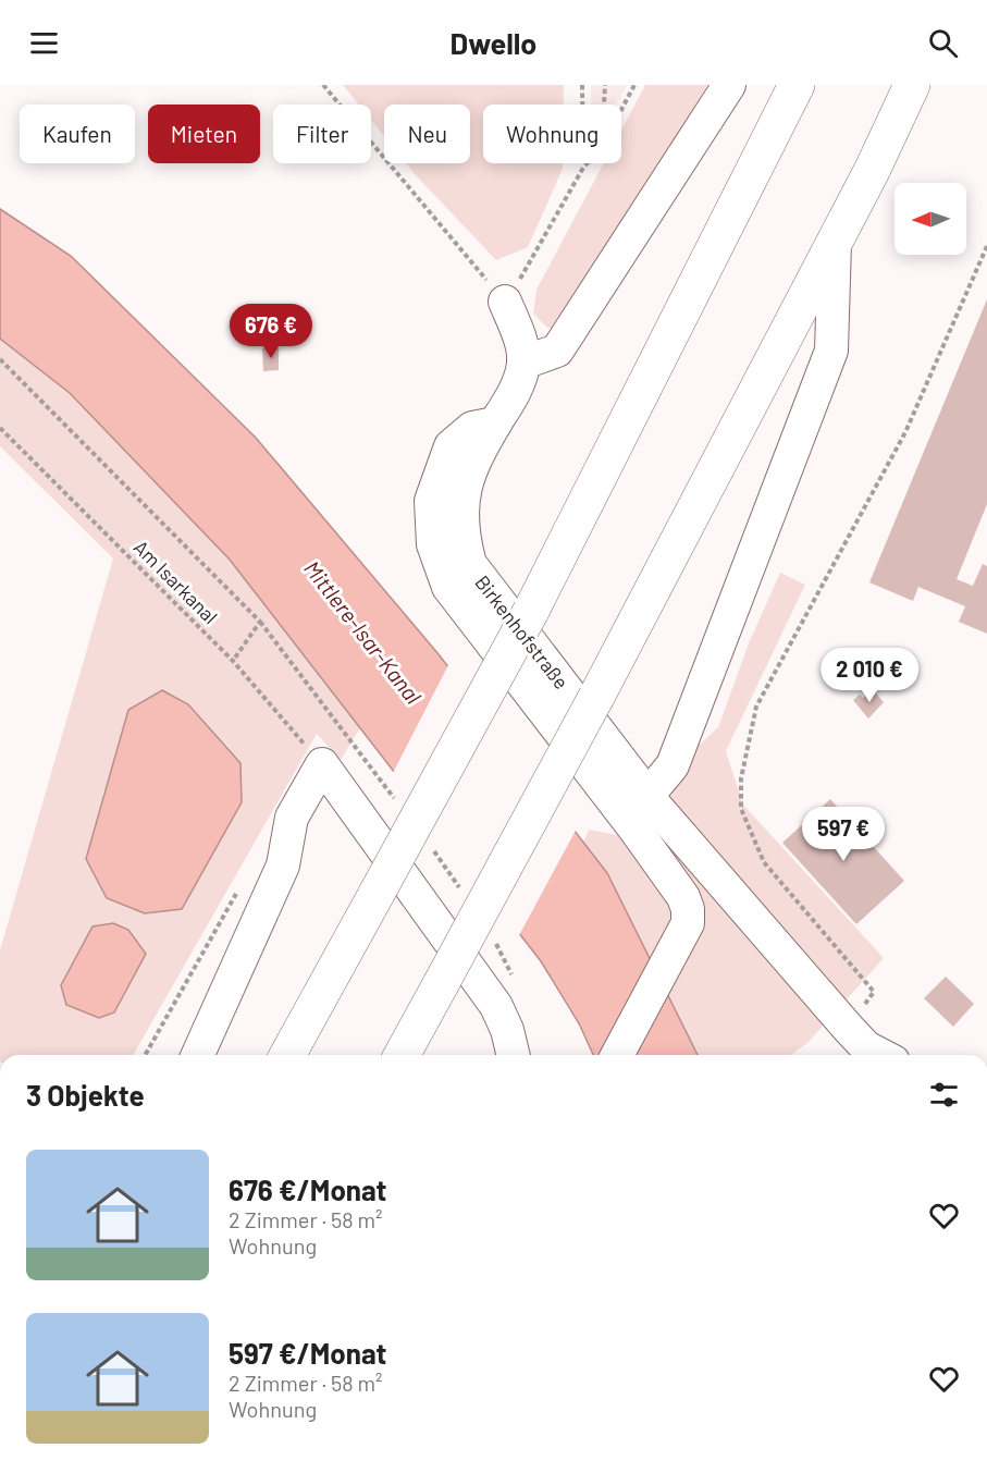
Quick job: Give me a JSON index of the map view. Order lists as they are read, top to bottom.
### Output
{
  "streets": {
    "street": ["Birkenhofstraße"],
    "path": ["Am Isarkanal"]
  },
  "water": ["Mittlere-Isar-Kanal"],
  "north": "left",
  "page": {
    "header": "Dwello",
    "chip": [
      "Kaufen",
      "Mieten",
      "Filter",
      "Neu",
      "Wohnung"
    ],
    "price": ["676 €", "2 010 €", "597 €"],
    "heading": "3 Objekte",
    "list": [
      {
        "name": "676 €/Monat",
        "note": "2 Zimmer · 58 m² · Wohnung"
      },
      {
        "name": "597 €/Monat",
        "note": "2 Zimmer · 58 m² · Wohnung"
      }
    ]
  }
}
